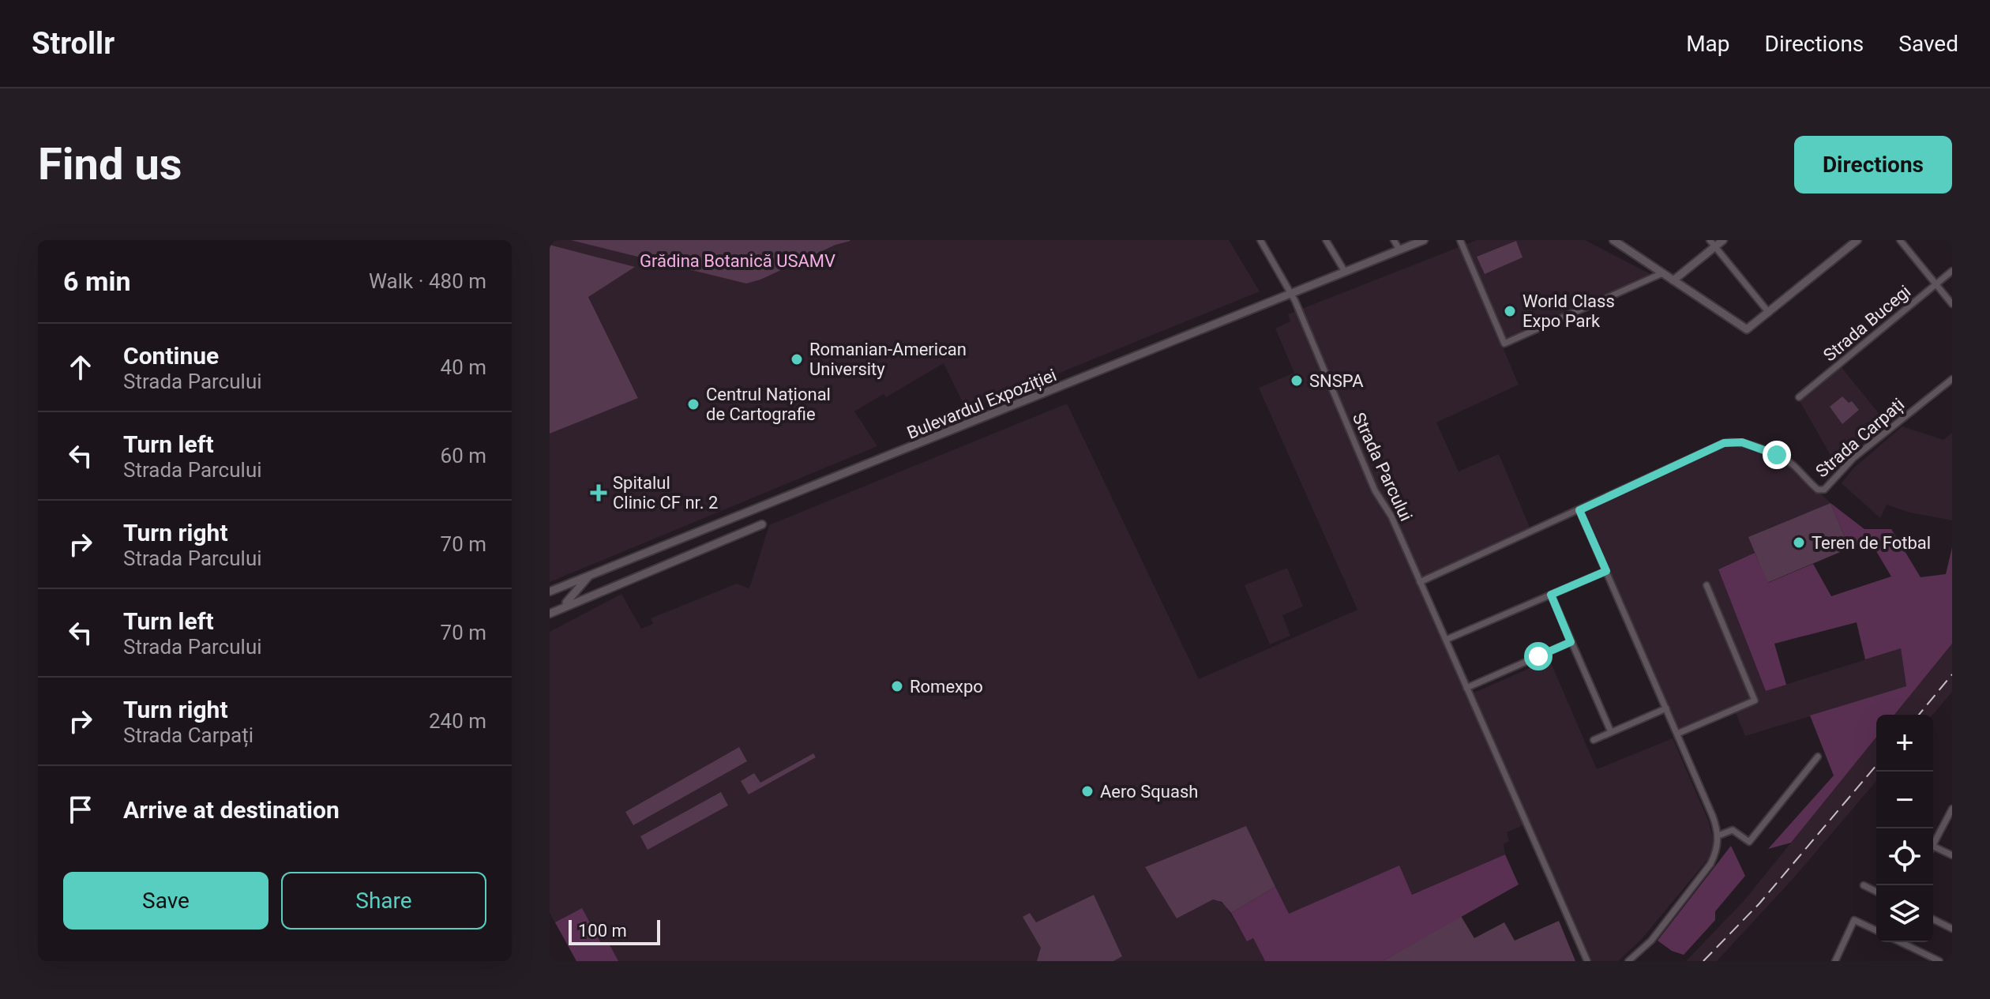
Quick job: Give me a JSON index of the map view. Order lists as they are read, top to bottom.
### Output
{
  "streets": {
    "street": [
      "Strada Bucegi",
      "Bulevardul Expoziției",
      "Strada Carpați",
      "Strada Parcului"
    ]
  },
  "crossings": [
    ["Bulevardul Expoziției", "Strada Parcului"]
  ],
  "parks": ["Grădina Botanică USAMV"],
  "places": {
    "other": [
      "World Class Expo Park",
      "Romanian-American University",
      "SNSPA",
      "Centrul Național de Cartografie",
      "Teren de Fotbal",
      "Romexpo",
      "Aero Squash"
    ],
    "health": ["Spitalul Clinic CF nr. 2"]
  },
  "scale_bar": "100 m",
  "page": {
    "header": "Strollr",
    "nav": ["Map", "Directions", "Saved"],
    "buttons": [
      "Directions",
      ["Save", "Share"]
    ],
    "title": "Find us",
    "heading": ["6 min", "Walk · 480 m"],
    "list": [
      ["Continue", "Strada Parcului", "40 m"],
      ["Turn left", "Strada Parcului", "60 m"],
      ["Turn right", "Strada Parcului", "70 m"],
      ["Turn left", "Strada Parcului", "70 m"],
      ["Turn right", "Strada Carpați", "240 m"],
      "Arrive at destination"
    ],
    "map_buttons": ["+", "−"],
    "scale": "100 m"
  }
}
